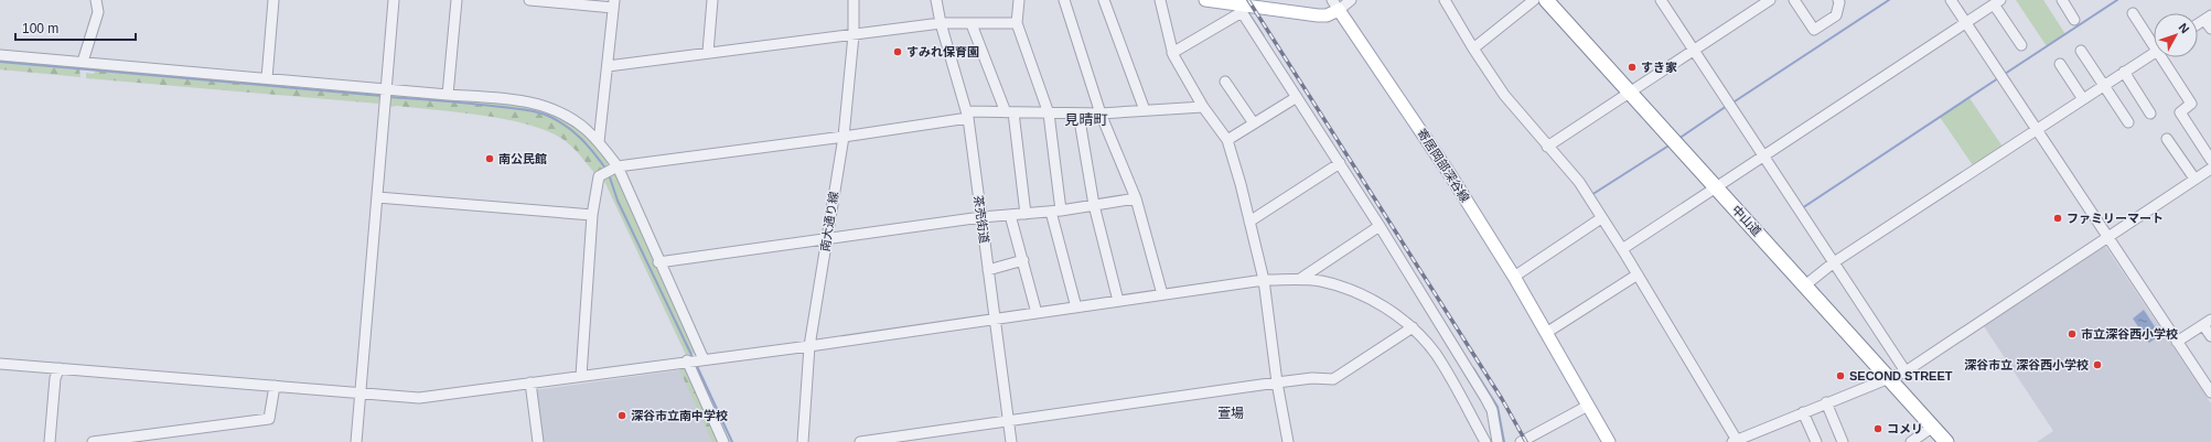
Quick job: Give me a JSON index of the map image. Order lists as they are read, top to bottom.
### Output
{
  "streets": {
    "highway": ["中山道"],
    "main road": ["寄居岡部深谷線"],
    "street": ["茶売街道", "南大通り線"]
  },
  "districts": ["見晴町", "萱場"],
  "places": [
    "すみれ保育園",
    "すき家",
    "南公民館",
    "ファミリーマート",
    "市立深谷西小学校",
    "深谷市立 深谷西小学校",
    "SECOND STREET",
    "深谷市立南中学校",
    "コメリ"
  ],
  "scale_bar": "100 m",
  "north": "top right"
}
